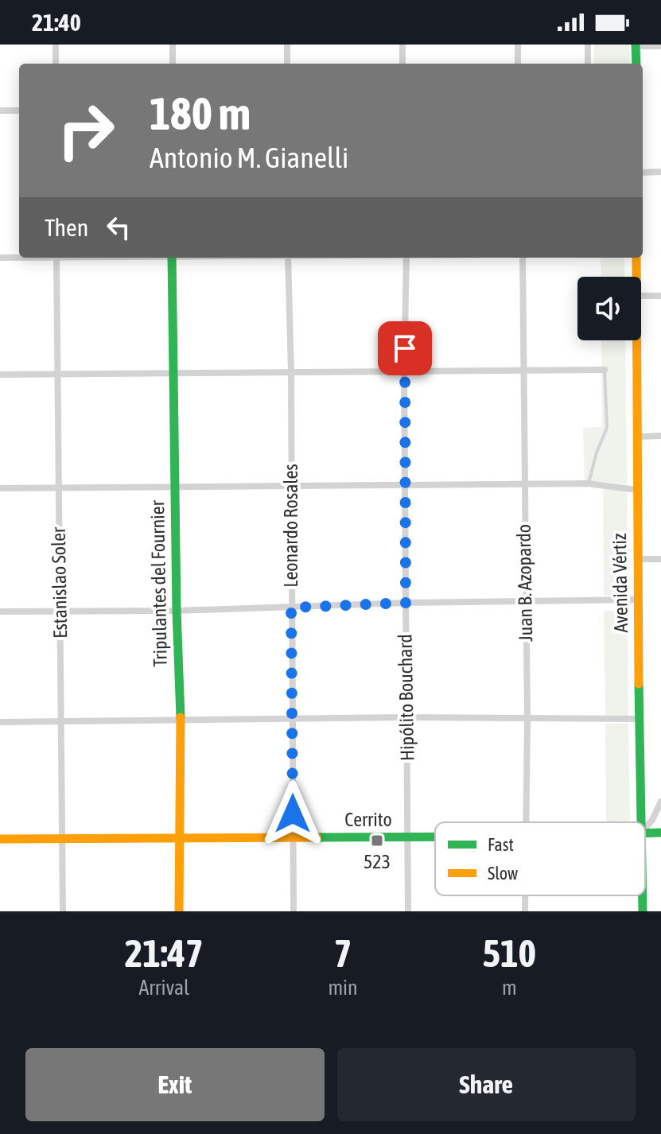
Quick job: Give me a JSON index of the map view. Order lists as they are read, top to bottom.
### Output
{
  "streets": {
    "street": [
      "Leonardo Rosales",
      "Estanislao Soler",
      "Juan B. Azopardo",
      "Avenida Vértiz",
      "Tripulantes del Fournier",
      "Hipólito Bouchard",
      "Cerrito"
    ]
  },
  "crossings": [
    ["Leonardo Rosales", "Cerrito"],
    ["Estanislao Soler", "Cerrito"],
    ["Tripulantes del Fournier", "Cerrito"],
    ["Hipólito Bouchard", "Cerrito"]
  ],
  "places": {
    "transit": ["523"]
  },
  "legend": ["Fast", "Slow"],
  "page": {
    "status": "21:40",
    "turn": ["180 m", "Antonio M. Gianelli"],
    "then": "Then",
    "eta": [
      "21:47",
      "Arrival",
      "7",
      "min",
      "510",
      "m"
    ],
    "buttons": ["Exit", "Share"]
  }
}
